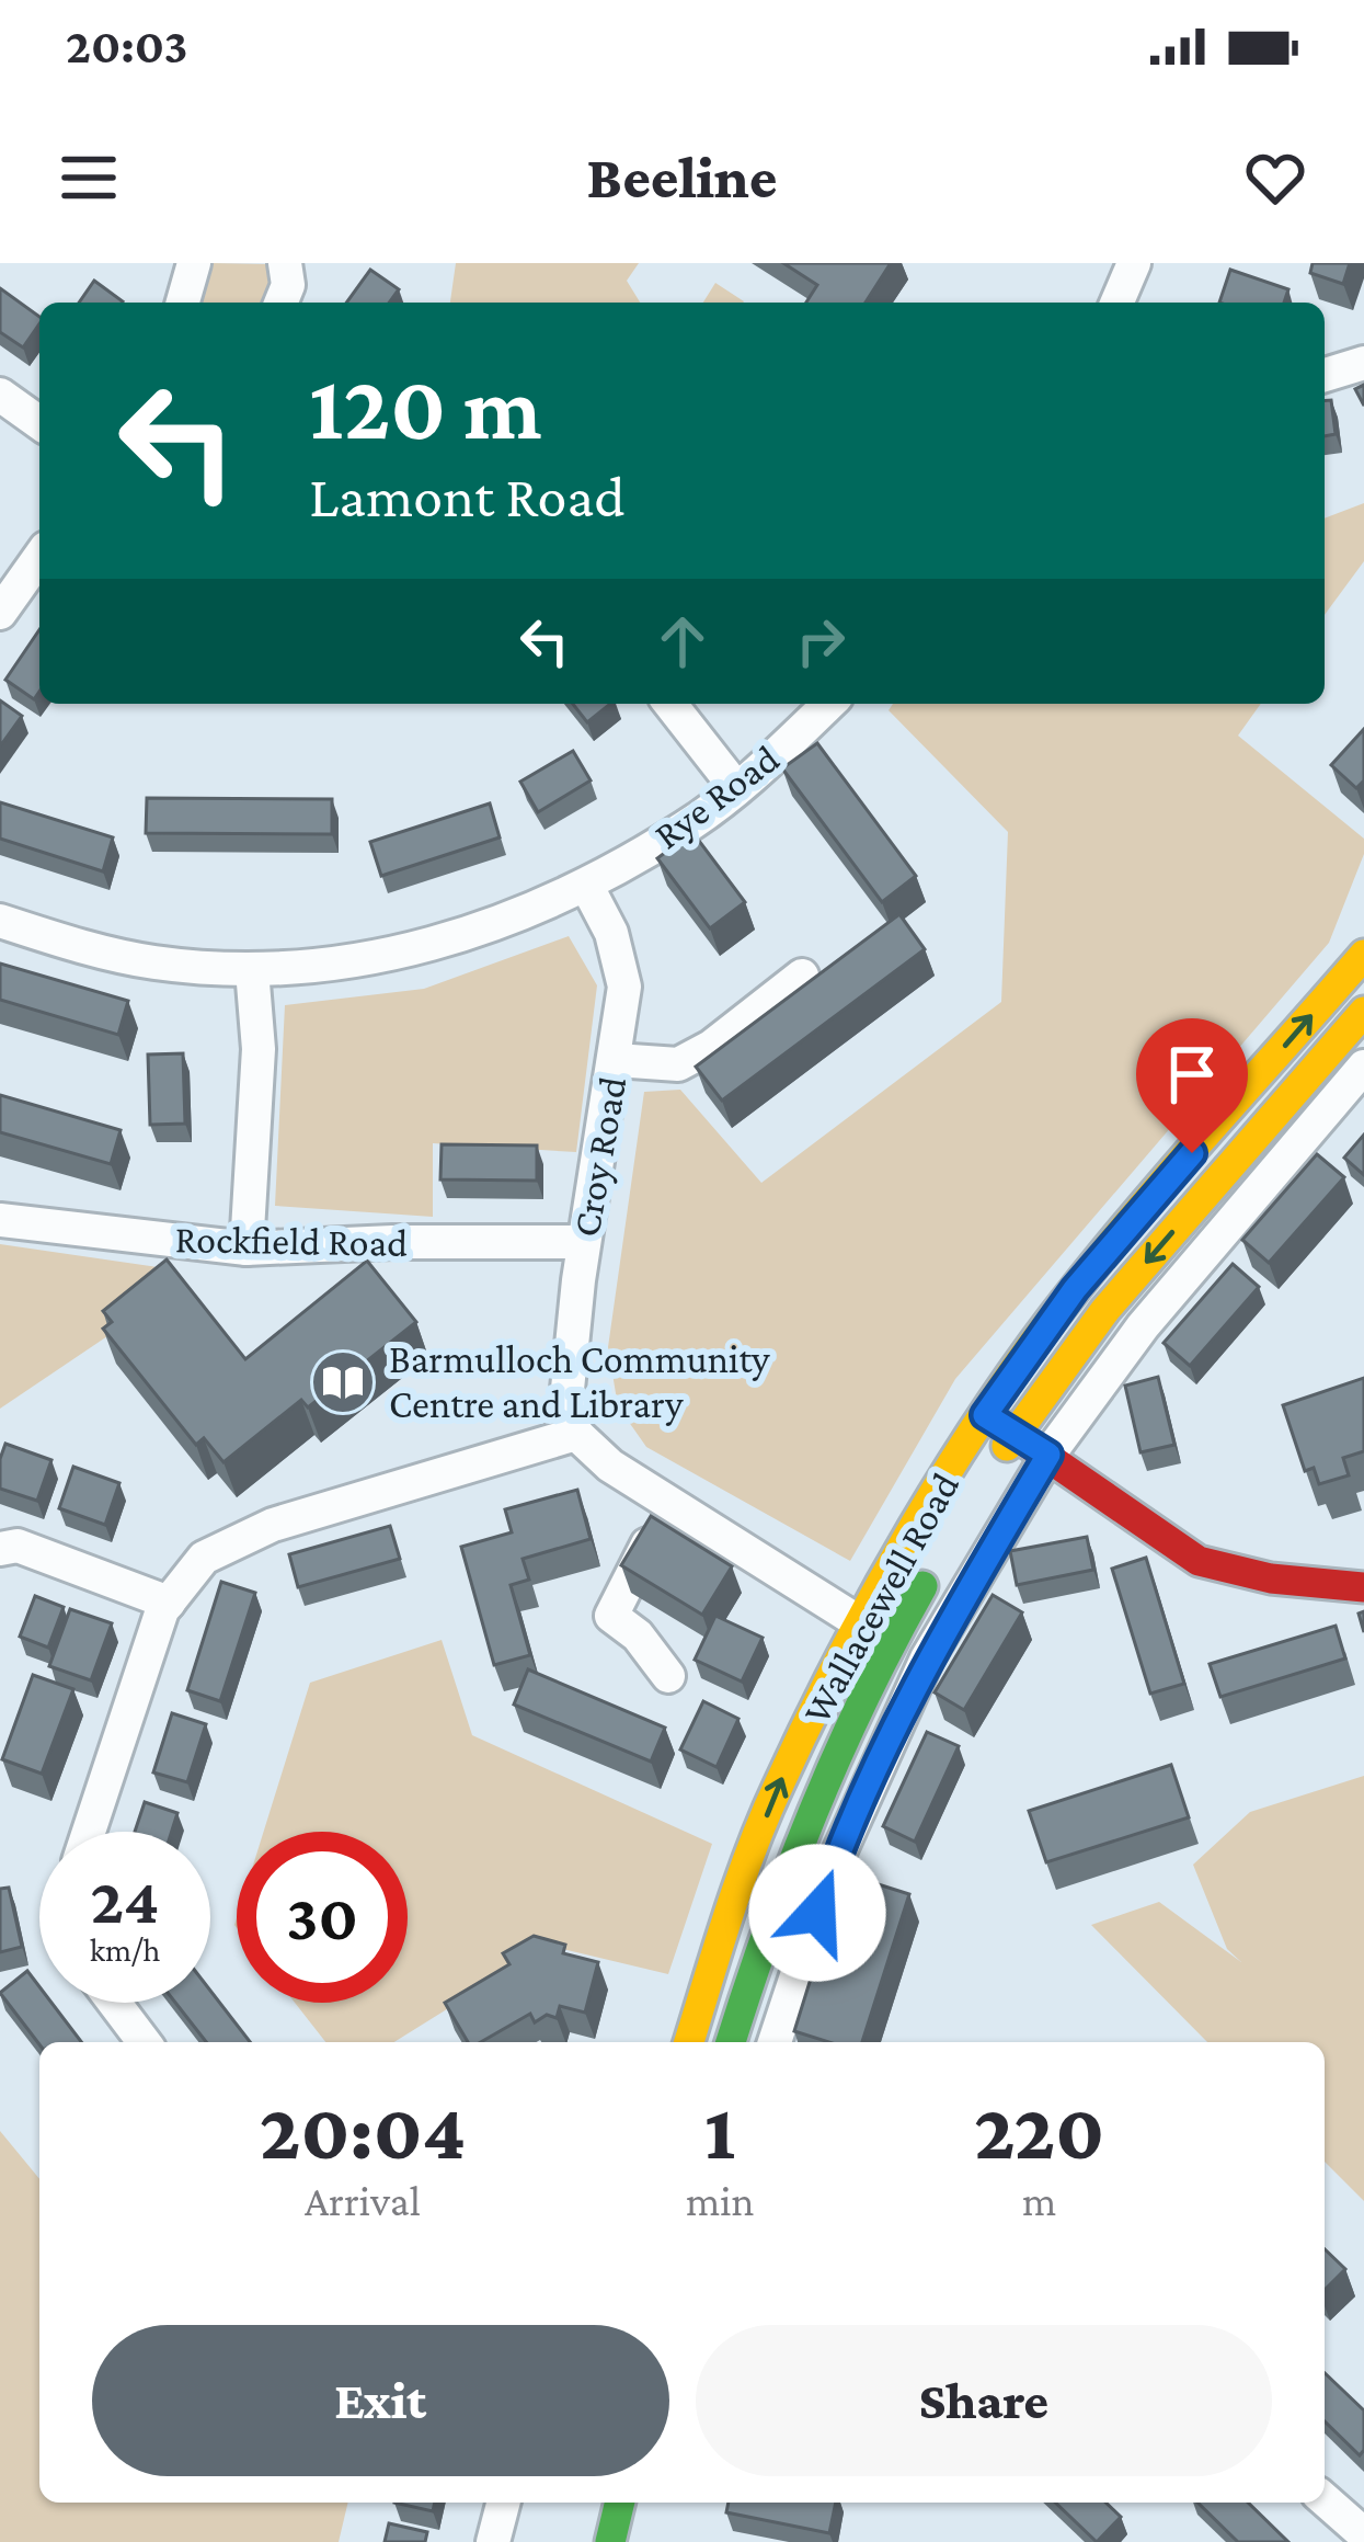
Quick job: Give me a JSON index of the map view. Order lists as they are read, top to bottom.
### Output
{
  "streets": {
    "street": [
      "Rye Road",
      "Croy Road",
      "Rockfield Road",
      "Wallacewell Road"
    ]
  },
  "crossings": [
    ["Rye Road", "Croy Road"],
    ["Croy Road", "Rockfield Road"]
  ],
  "places": {
    "library": ["Barmulloch Community Centre and Library"]
  },
  "page": {
    "status": "20:03",
    "header": "Beeline",
    "turn": ["120 m", "Lamont Road"],
    "speed": "24 km/h",
    "limit": "30",
    "eta": [
      "20:04",
      "Arrival",
      "1",
      "min",
      "220",
      "m"
    ],
    "buttons": ["Exit", "Share"]
  }
}
